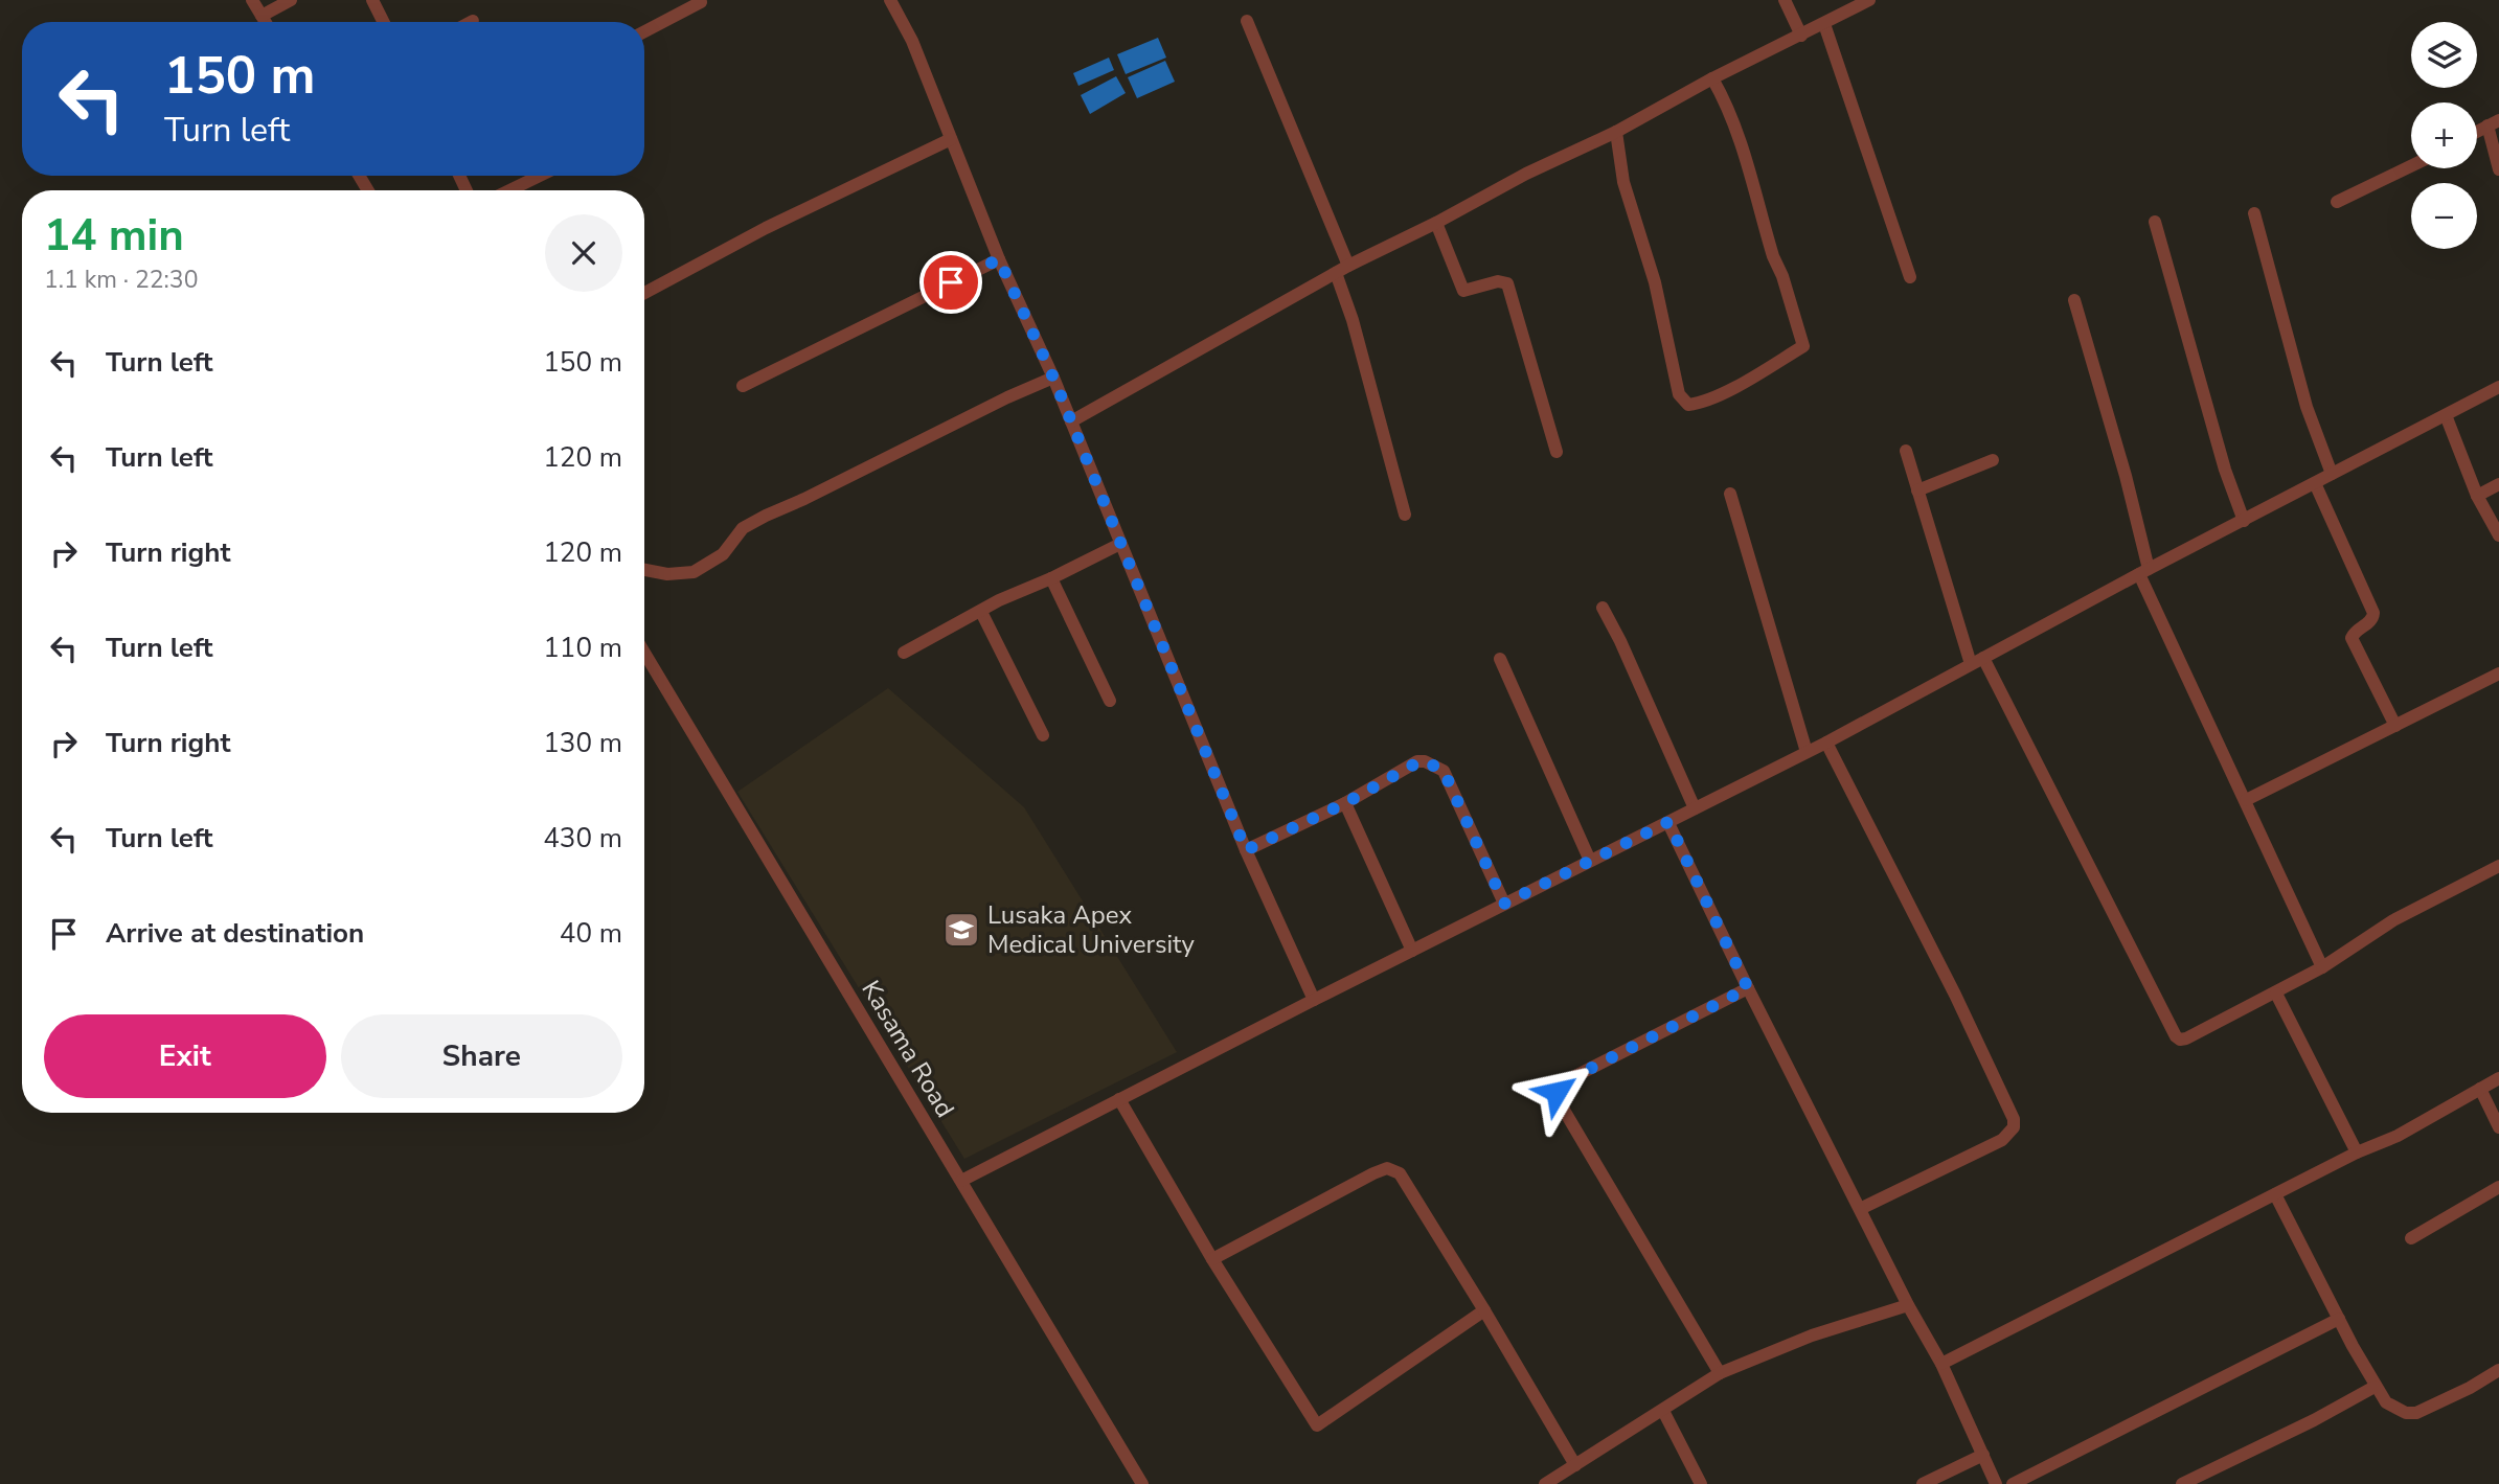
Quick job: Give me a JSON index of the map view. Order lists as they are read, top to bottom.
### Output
{
  "streets": {
    "street": ["Kasama Road"]
  },
  "places": {
    "school or university": ["Lusaka Apex Medical University"]
  },
  "page": {
    "map_buttons": ["+", "−"],
    "turn": ["150 m", "Turn left"],
    "heading": ["14 min", "1.1 km · 22:30"],
    "list": [
      {
        "name": "Turn left",
        "value": "150 m"
      },
      {
        "name": "Turn left",
        "value": "120 m"
      },
      {
        "name": "Turn right",
        "value": "120 m"
      },
      {
        "name": "Turn left",
        "value": "110 m"
      },
      {
        "name": "Turn right",
        "value": "130 m"
      },
      {
        "name": "Turn left",
        "value": "430 m"
      },
      {
        "name": "Arrive at destination",
        "value": "40 m"
      }
    ],
    "buttons": ["Exit", "Share"]
  }
}
